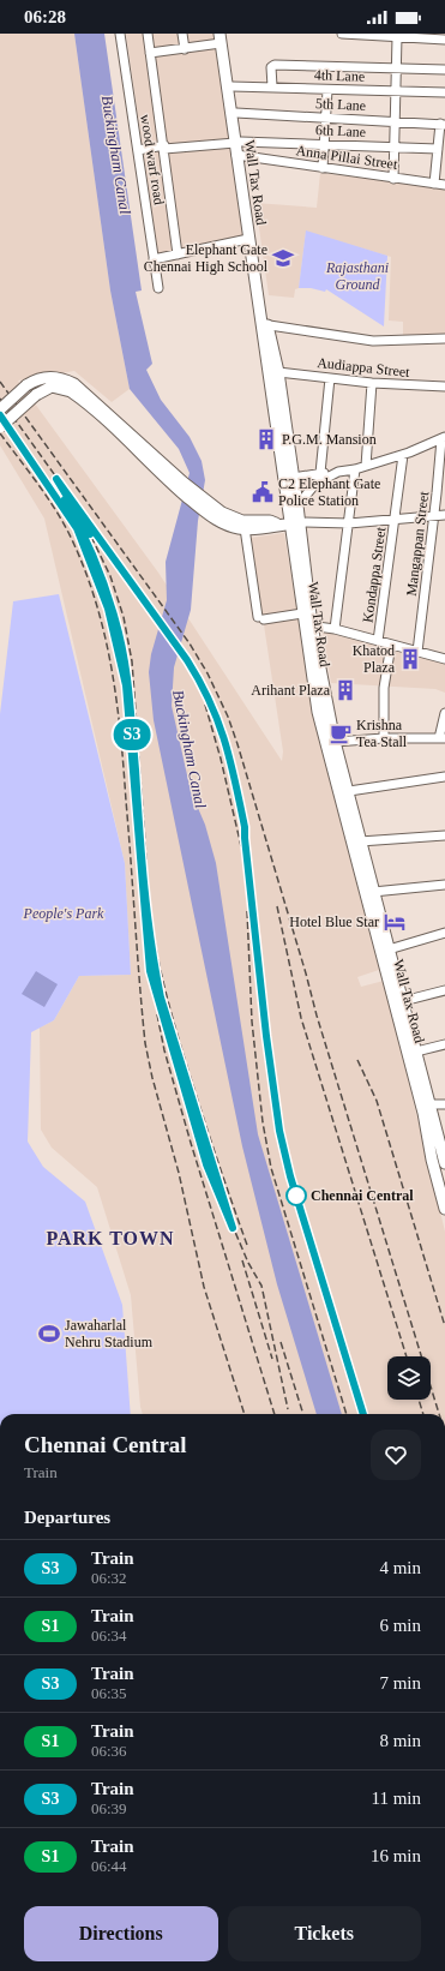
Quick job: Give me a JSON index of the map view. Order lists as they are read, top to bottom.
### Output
{
  "streets": {
    "main road": ["Wall Tax Road"],
    "street": [
      "4th Lane",
      "5th Lane",
      "6th Lane",
      "Anna Pillai Street",
      "wood warf road",
      "Audiappa Street",
      "Mangappan Street",
      "Kondappa Street"
    ]
  },
  "crossings": [
    ["4th Lane", "Wall Tax Road"],
    ["5th Lane", "Wall Tax Road"],
    ["6th Lane", "wood warf road"],
    ["6th Lane", "Wall Tax Road"],
    ["Anna Pillai Street", "Wall Tax Road"],
    ["Wall Tax Road", "Audiappa Street"]
  ],
  "districts": ["PARK TOWN"],
  "water": ["Buckingham Canal"],
  "parks": ["Rajasthani Ground", "People's Park"],
  "places": {
    "school or university": ["Elephant Gate Chennai High School"],
    "building": ["P.G.M. Mansion", "Khatod Plaza", "Arihant Plaza"],
    "public building": ["C2 Elephant Gate Police Station"],
    "cafe": ["Krishna Tea Stall"],
    "hotel": ["Hotel Blue Star"],
    "other": ["Chennai Central"],
    "sports": ["Jawaharlal Nehru Stadium"]
  },
  "page": {
    "status": "06:28",
    "on_map": "S3",
    "heading": [
      ["Chennai Central", "Train"],
      "Departures"
    ],
    "list": [
      {
        "mark": "S3",
        "name": "Train",
        "note": "06:32",
        "value": "4 min"
      },
      {
        "mark": "S1",
        "name": "Train",
        "note": "06:34",
        "value": "6 min"
      },
      {
        "mark": "S3",
        "name": "Train",
        "note": "06:35",
        "value": "7 min"
      },
      {
        "mark": "S1",
        "name": "Train",
        "note": "06:36",
        "value": "8 min"
      },
      {
        "mark": "S3",
        "name": "Train",
        "note": "06:39",
        "value": "11 min"
      },
      {
        "mark": "S1",
        "name": "Train",
        "note": "06:44",
        "value": "16 min"
      }
    ],
    "buttons": ["Directions", "Tickets"]
  }
}
